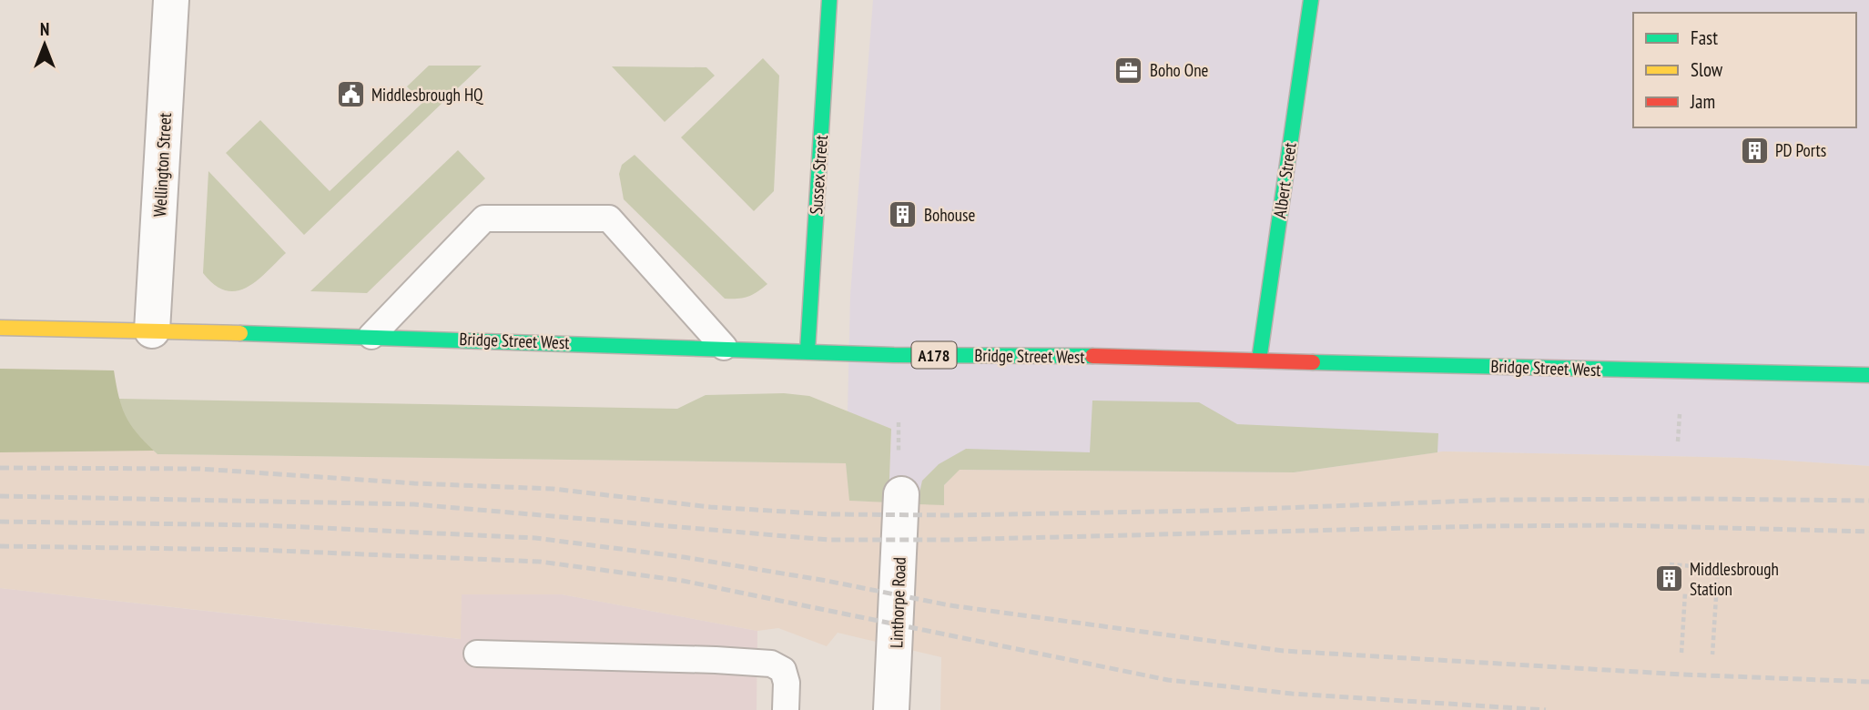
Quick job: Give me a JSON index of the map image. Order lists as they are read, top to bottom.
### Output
{
  "streets": {
    "main road": [
      "Sussex Street",
      "Albert Street",
      "Bridge Street West",
      "A178"
    ],
    "street": ["Wellington Street", "Linthorpe Road"]
  },
  "crossings": [
    ["Wellington Street", "Bridge Street West"],
    ["Sussex Street", "Bridge Street West"],
    ["Albert Street", "Bridge Street West"]
  ],
  "places": {
    "office": ["Boho One"],
    "public building": ["Middlesbrough HQ"],
    "building": ["PD Ports", "Bohouse", "Middlesbrough Station"]
  },
  "legend": ["Fast", "Slow", "Jam"],
  "north": "top"
}
